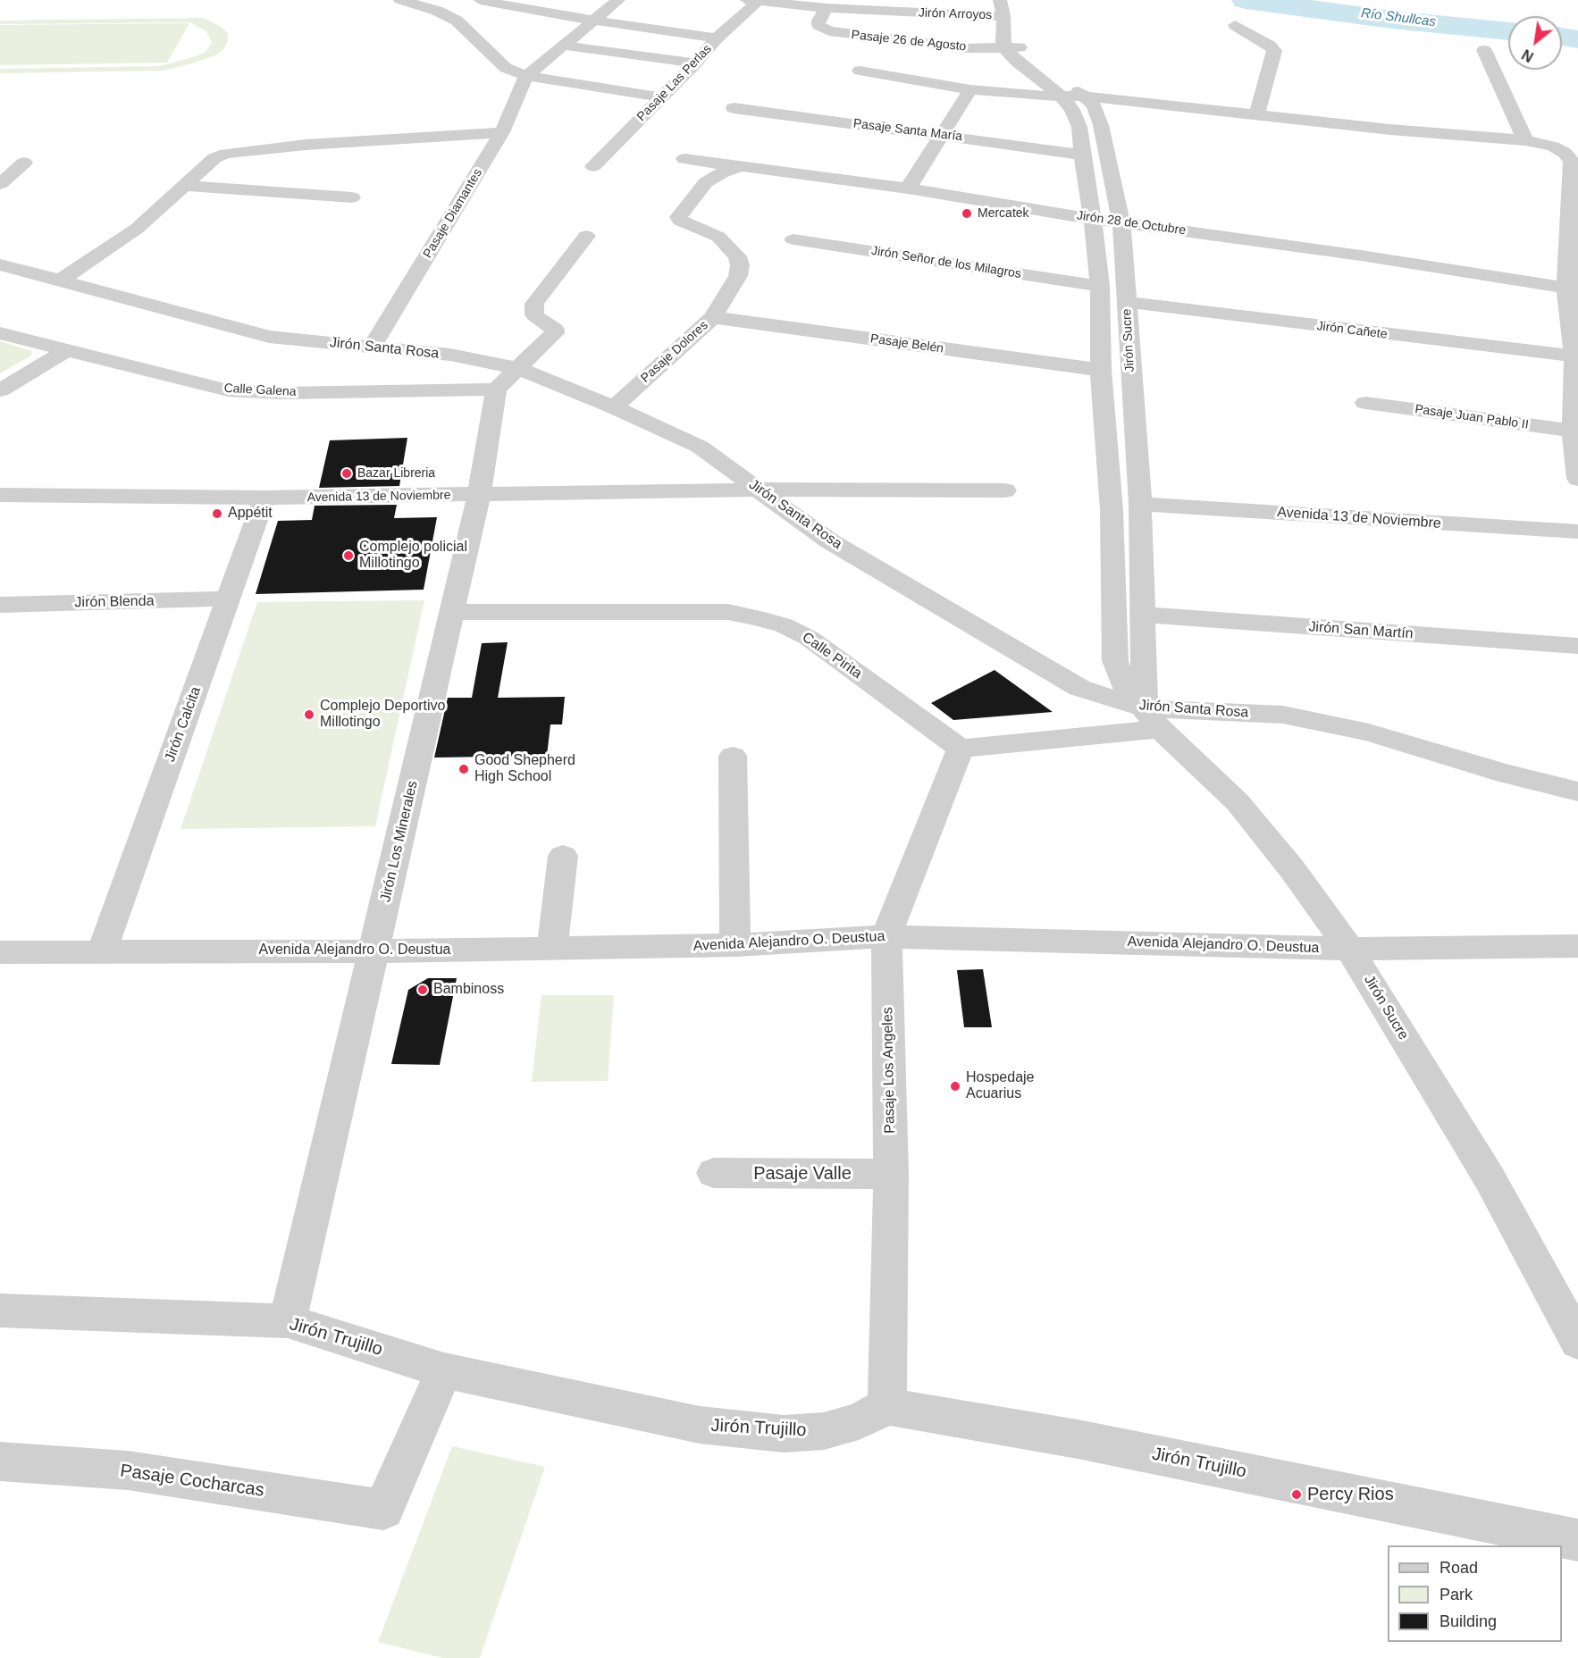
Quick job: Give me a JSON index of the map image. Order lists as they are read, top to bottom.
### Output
{
  "streets": {
    "street": [
      "Jirón Arroyos",
      "Pasaje 26 de Agosto",
      "Pasaje Las Perlas",
      "Pasaje Santa María",
      "Pasaje Diamantes",
      "Jirón 28 de Octubre",
      "Jirón Señor de los Milagros",
      "Jirón Cañete",
      "Jirón Sucre",
      "Pasaje Belén",
      "Jirón Santa Rosa",
      "Pasaje Dolores",
      "Calle Galena",
      "Pasaje Juan Pablo II",
      "Avenida 13 de Noviembre",
      "Jirón Blenda",
      "Jirón San Martín",
      "Calle Pirita",
      "Jirón Calcita",
      "Jirón Los Minerales",
      "Avenida Alejandro O. Deustua",
      "Pasaje Los Angeles",
      "Pasaje Valle",
      "Jirón Trujillo",
      "Pasaje Cocharcas"
    ]
  },
  "crossings": [
    ["Jirón Arroyos", "Pasaje 26 de Agosto"],
    ["Jirón Arroyos", "Pasaje Las Perlas"],
    ["Pasaje 26 de Agosto", "Jirón Sucre"],
    ["Pasaje Santa María", "Jirón Sucre"],
    ["Pasaje Diamantes", "Jirón Santa Rosa"],
    ["Jirón 28 de Octubre", "Jirón Sucre"],
    ["Jirón 28 de Octubre", "Pasaje Dolores"],
    ["Jirón Señor de los Milagros", "Jirón Sucre"],
    ["Jirón Cañete", "Jirón Sucre"],
    ["Jirón Sucre", "Pasaje Belén"],
    ["Jirón Sucre", "Jirón Santa Rosa"],
    ["Jirón Sucre", "Avenida 13 de Noviembre"],
    ["Jirón Sucre", "Jirón San Martín"],
    ["Jirón Sucre", "Avenida Alejandro O. Deustua"],
    ["Pasaje Belén", "Pasaje Dolores"],
    ["Jirón Santa Rosa", "Pasaje Dolores"],
    ["Jirón Santa Rosa", "Avenida 13 de Noviembre"],
    ["Calle Galena", "Jirón Los Minerales"],
    ["Avenida 13 de Noviembre", "Jirón Calcita"],
    ["Avenida 13 de Noviembre", "Jirón Los Minerales"],
    ["Jirón Blenda", "Jirón Calcita"],
    ["Calle Pirita", "Jirón Los Minerales"],
    ["Calle Pirita", "Pasaje Los Angeles"],
    ["Jirón Calcita", "Avenida Alejandro O. Deustua"],
    ["Jirón Los Minerales", "Avenida Alejandro O. Deustua"],
    ["Jirón Los Minerales", "Jirón Trujillo"],
    ["Avenida Alejandro O. Deustua", "Pasaje Los Angeles"],
    ["Pasaje Los Angeles", "Pasaje Valle"],
    ["Pasaje Los Angeles", "Jirón Trujillo"],
    ["Jirón Trujillo", "Pasaje Cocharcas"]
  ],
  "water": ["Río Shullcas"],
  "places": [
    "Mercatek",
    "Bazar Libreria",
    "Appétit",
    "Complejo policial Millotingo",
    "Complejo Deportivo Millotingo",
    "Good Shepherd High School",
    "Bambinoss",
    "Hospedaje Acuarius",
    "Percy Rios"
  ],
  "legend": ["Road", "Park", "Building"],
  "north": "bottom left"
}
